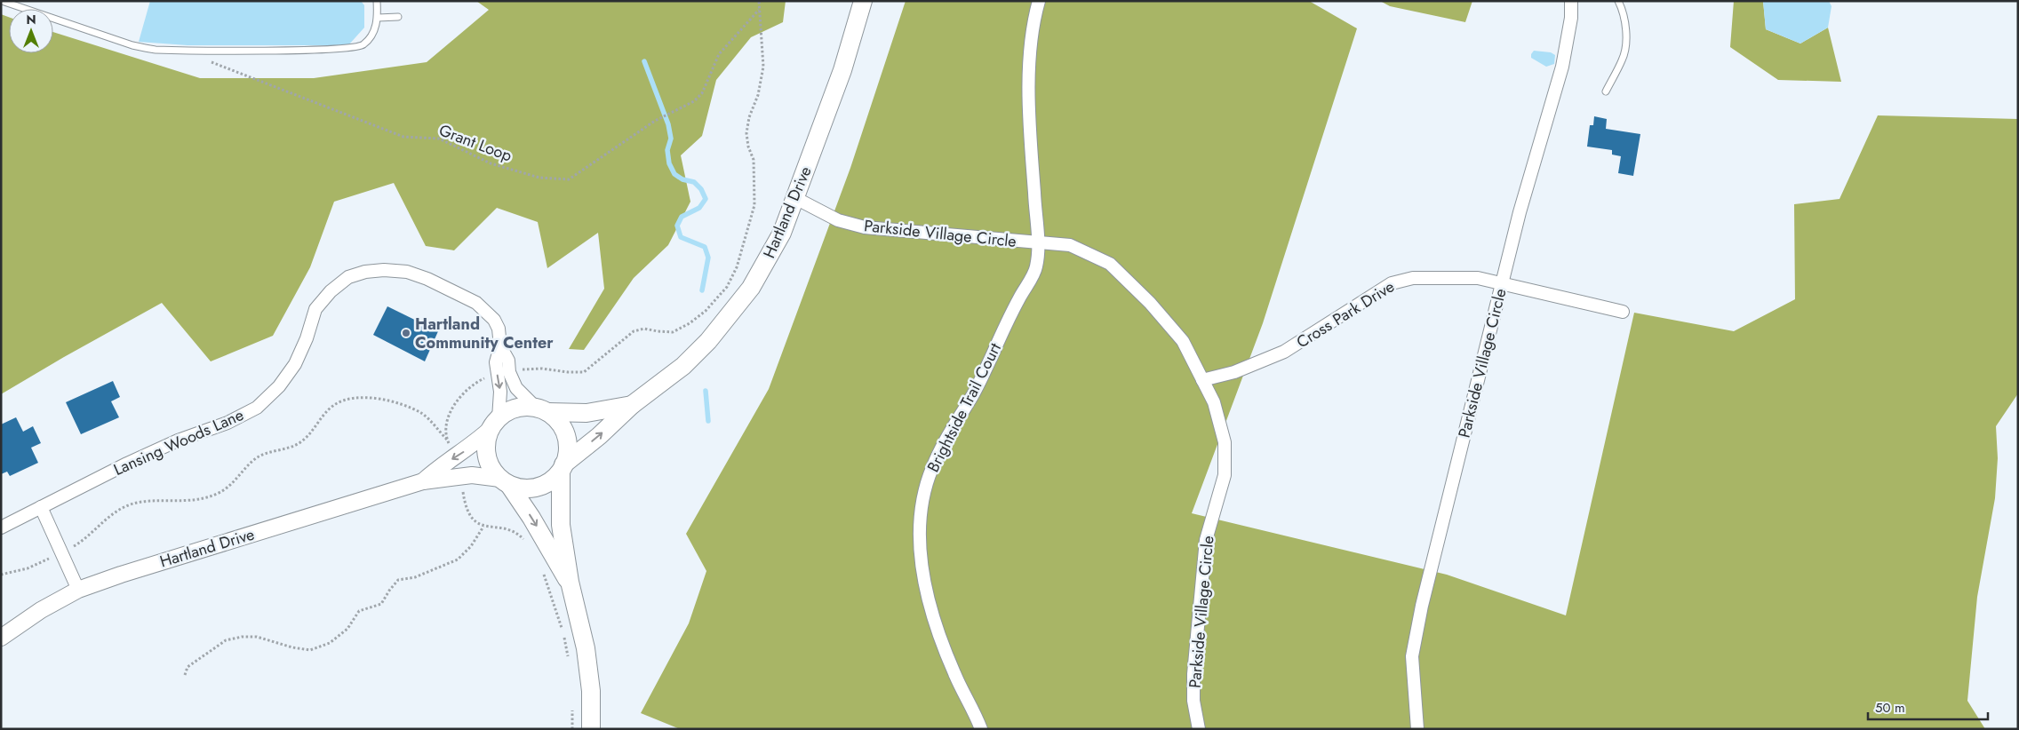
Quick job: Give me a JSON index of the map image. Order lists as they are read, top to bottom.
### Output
{
  "streets": {
    "main road": ["Hartland Drive"],
    "street": [
      "Parkside Village Circle",
      "Cross Park Drive",
      "Brightside Trail Court",
      "Lansing Woods Lane"
    ],
    "path": ["Grant Loop"]
  },
  "crossings": [
    ["Hartland Drive", "Parkside Village Circle"],
    ["Hartland Drive", "Lansing Woods Lane"],
    ["Parkside Village Circle", "Cross Park Drive"],
    ["Parkside Village Circle", "Brightside Trail Court"]
  ],
  "places": ["Hartland Community Center"],
  "scale_bar": "50 m",
  "north": "top"
}
